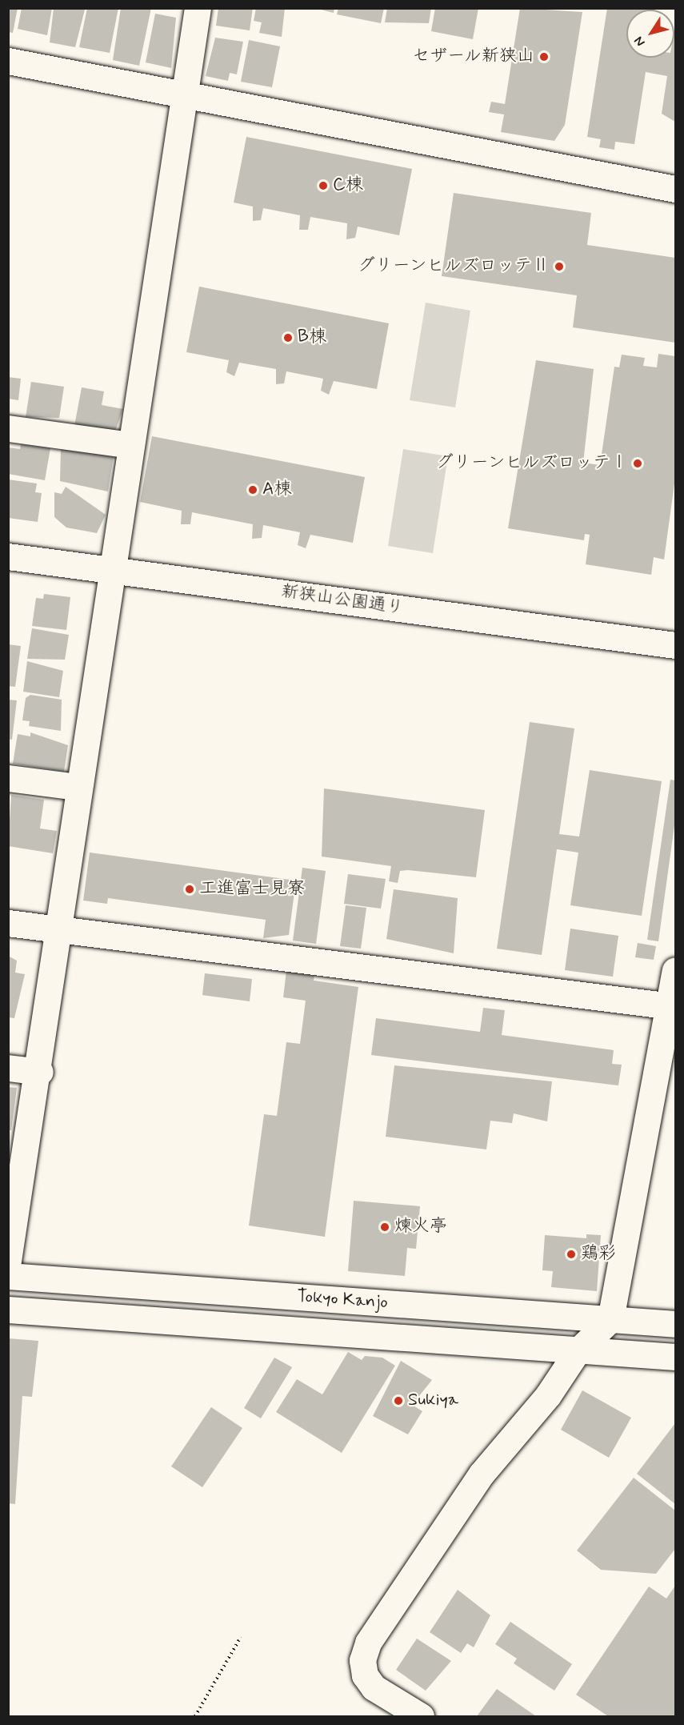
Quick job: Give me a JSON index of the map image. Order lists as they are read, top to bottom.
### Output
{
  "streets": {
    "main road": ["新狭山公園通り", "Tokyo Kanjo"]
  },
  "places": [
    "セザール新狭山",
    "C棟",
    "グリーンヒルズロッテⅡ",
    "B棟",
    "グリーンヒルズロッテⅠ",
    "A棟",
    "工進富士見寮",
    "煉火亭",
    "鶏彩",
    "Sukiya"
  ],
  "north": "bottom left"
}
